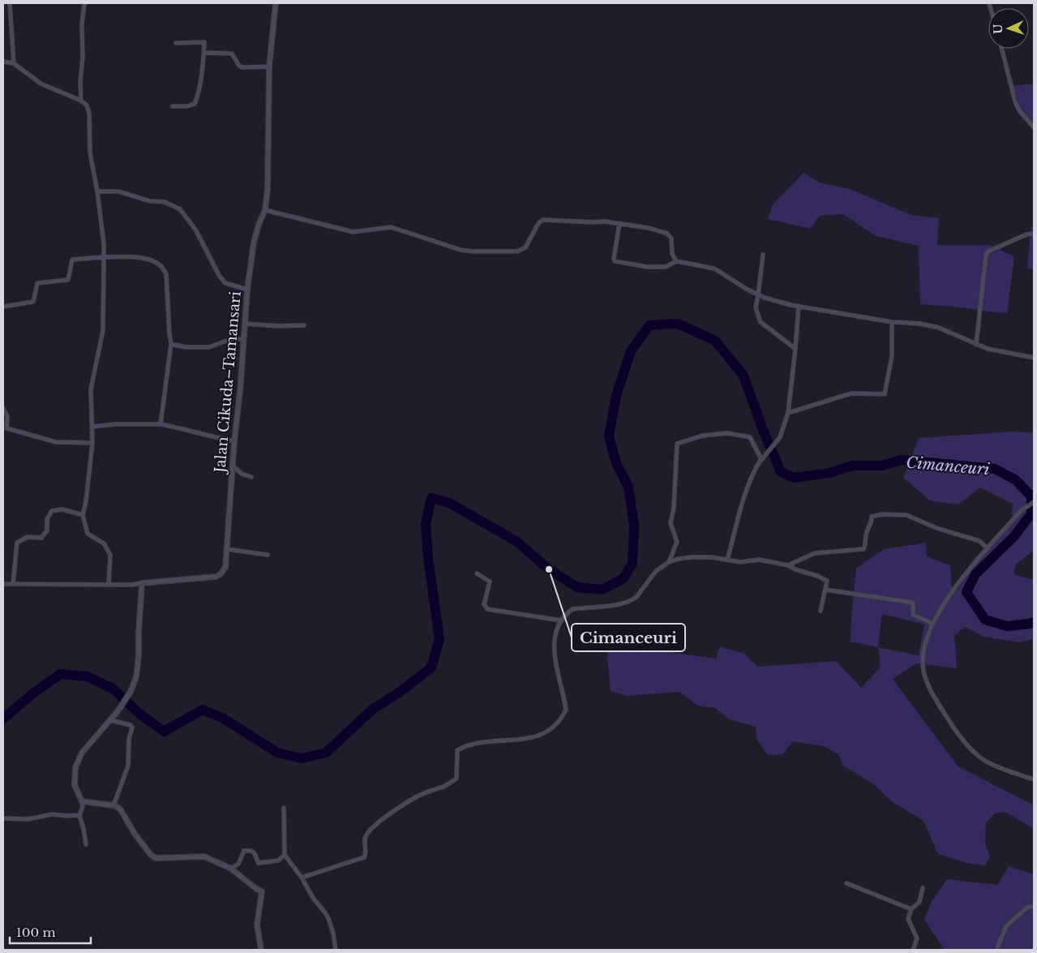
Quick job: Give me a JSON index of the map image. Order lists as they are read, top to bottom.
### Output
{
  "streets": {
    "street": ["Jalan Cikuda–Tamansari"]
  },
  "water": ["Cimanceuri"],
  "places": ["Cimanceuri"],
  "scale_bar": "100 m",
  "north": "left"
}
